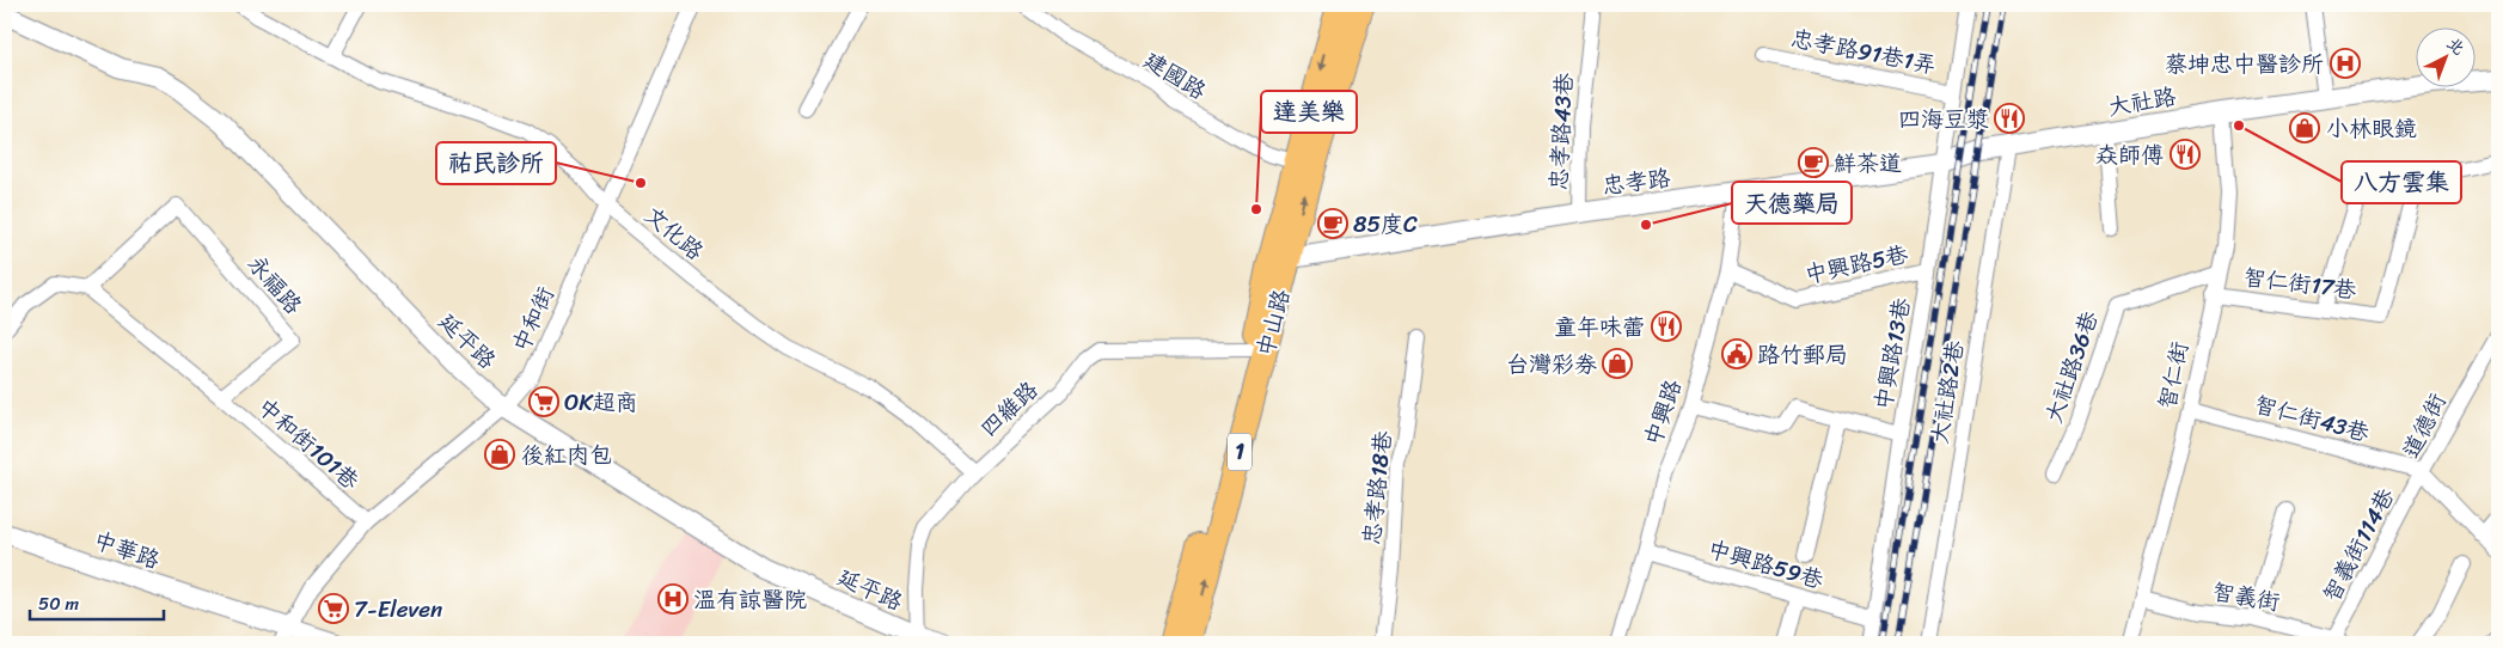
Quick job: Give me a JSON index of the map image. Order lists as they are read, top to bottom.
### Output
{
  "streets": {
    "main road": ["中山路", "1"],
    "street": [
      "忠孝路91巷1弄",
      "建國路",
      "大社路",
      "忠孝路43巷",
      "忠孝路",
      "文化路",
      "中興路5巷",
      "智仁街17巷",
      "永福路",
      "中和街",
      "延平路",
      "中興路13巷",
      "大社路36巷",
      "智仁街",
      "大社路2巷",
      "四維路",
      "中興路",
      "智仁街43巷",
      "道德街",
      "中和街101巷",
      "忠孝路18巷",
      "智義街114巷",
      "中華路",
      "中興路59巷",
      "智義街"
    ]
  },
  "crossings": [
    ["忠孝路91巷1弄", "中興路13巷"],
    ["建國路", "中山路"],
    ["大社路", "忠孝路"],
    ["大社路", "智仁街"],
    ["大社路", "大社路2巷"],
    ["忠孝路43巷", "忠孝路"],
    ["忠孝路", "中山路"],
    ["忠孝路", "中興路13巷"],
    ["忠孝路", "大社路2巷"],
    ["忠孝路", "中興路"],
    ["文化路", "中和街"],
    ["文化路", "四維路"],
    ["中興路5巷", "中興路13巷"],
    ["中興路5巷", "中興路"],
    ["智仁街17巷", "智仁街"],
    ["永福路", "中和街101巷"],
    ["中和街", "延平路"],
    ["中和街", "中和街101巷"],
    ["中和街", "中華路"],
    ["中山路", "四維路"],
    ["延平路", "四維路"],
    ["中興路13巷", "中興路"],
    ["大社路36巷", "智仁街"],
    ["智仁街", "智仁街43巷"],
    ["智仁街", "智義街"],
    ["中興路", "中興路59巷"],
    ["智仁街43巷", "道德街"],
    ["智仁街43巷", "智義街114巷"],
    ["道德街", "智義街114巷"],
    ["智義街114巷", "智義街"]
  ],
  "places": {
    "hospital": ["蔡坤忠中醫診所", "溫有諒醫院"],
    "restaurant": ["四海豆漿", "𡘙師傅", "童年味蕾"],
    "other": [
      "八方雲集",
      "祐民診所",
      "達美樂",
      "天德藥局"
    ],
    "shop": ["小林眼鏡", "台灣彩券", "後紅肉包"],
    "cafe": ["鮮茶道", "85度C"],
    "public building": ["路竹郵局"],
    "supermarket": ["OK超商", "7-Eleven"]
  },
  "scale_bar": "50 m",
  "north": "top right"
}
